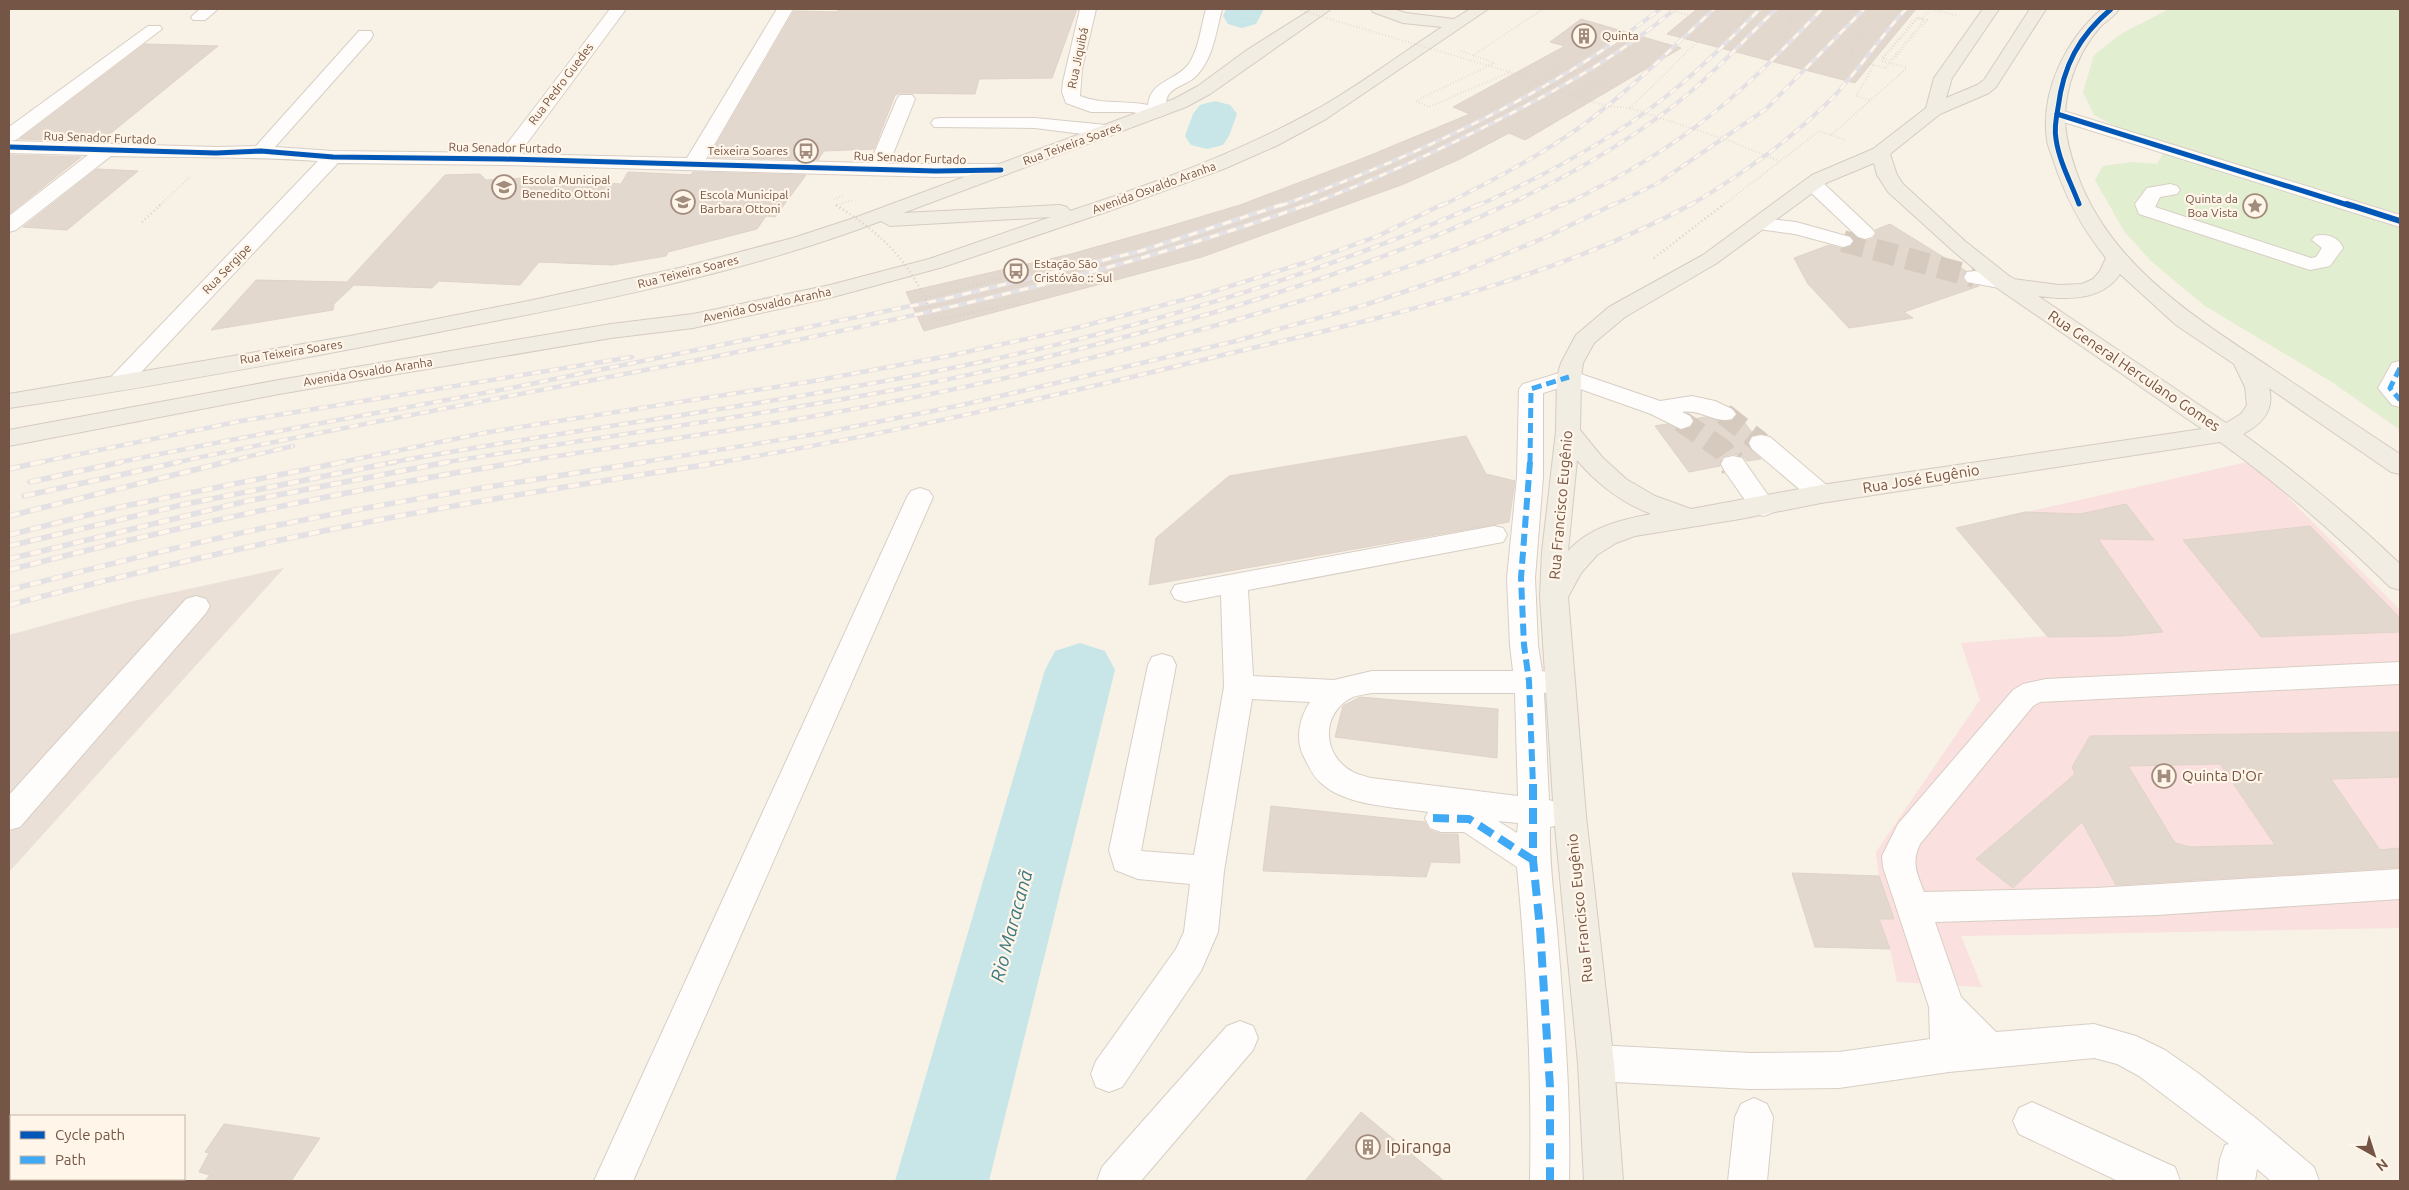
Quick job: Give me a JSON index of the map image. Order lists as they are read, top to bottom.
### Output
{
  "streets": {
    "main road": [
      "Rua Teixeira Soares",
      "Avenida Osvaldo Aranha",
      "Rua General Herculano Gomes",
      "Rua José Eugênio",
      "Rua Francisco Eugênio"
    ],
    "street": [
      "Rua Jiquibá",
      "Rua Pedro Guedes",
      "Rua Senador Furtado",
      "Rua Sergipe"
    ]
  },
  "crossings": [
    ["Rua Jiquibá", "Rua Teixeira Soares"],
    ["Rua Pedro Guedes", "Rua Senador Furtado"],
    ["Rua Senador Furtado", "Rua Teixeira Soares"],
    ["Rua Senador Furtado", "Rua Sergipe"],
    ["Rua Teixeira Soares", "Rua Sergipe"],
    ["Rua General Herculano Gomes", "Rua José Eugênio"],
    ["Rua General Herculano Gomes", "Rua Francisco Eugênio"],
    ["Rua José Eugênio", "Rua Francisco Eugênio"]
  ],
  "water": ["Rio Maracanã"],
  "places": {
    "building": ["Quinta", "Ipiranga"],
    "bus stop": ["Teixeira Soares", "Estação São Cristóvão :: Sul"],
    "school or university": ["Escola Municipal Benedito Ottoni", "Escola Municipal Barbara Ottoni"],
    "place": ["Quinta da Boa Vista"],
    "hospital": ["Quinta D'Or"]
  },
  "legend": ["Cycle path", "Path"],
  "north": "bottom right"
}
